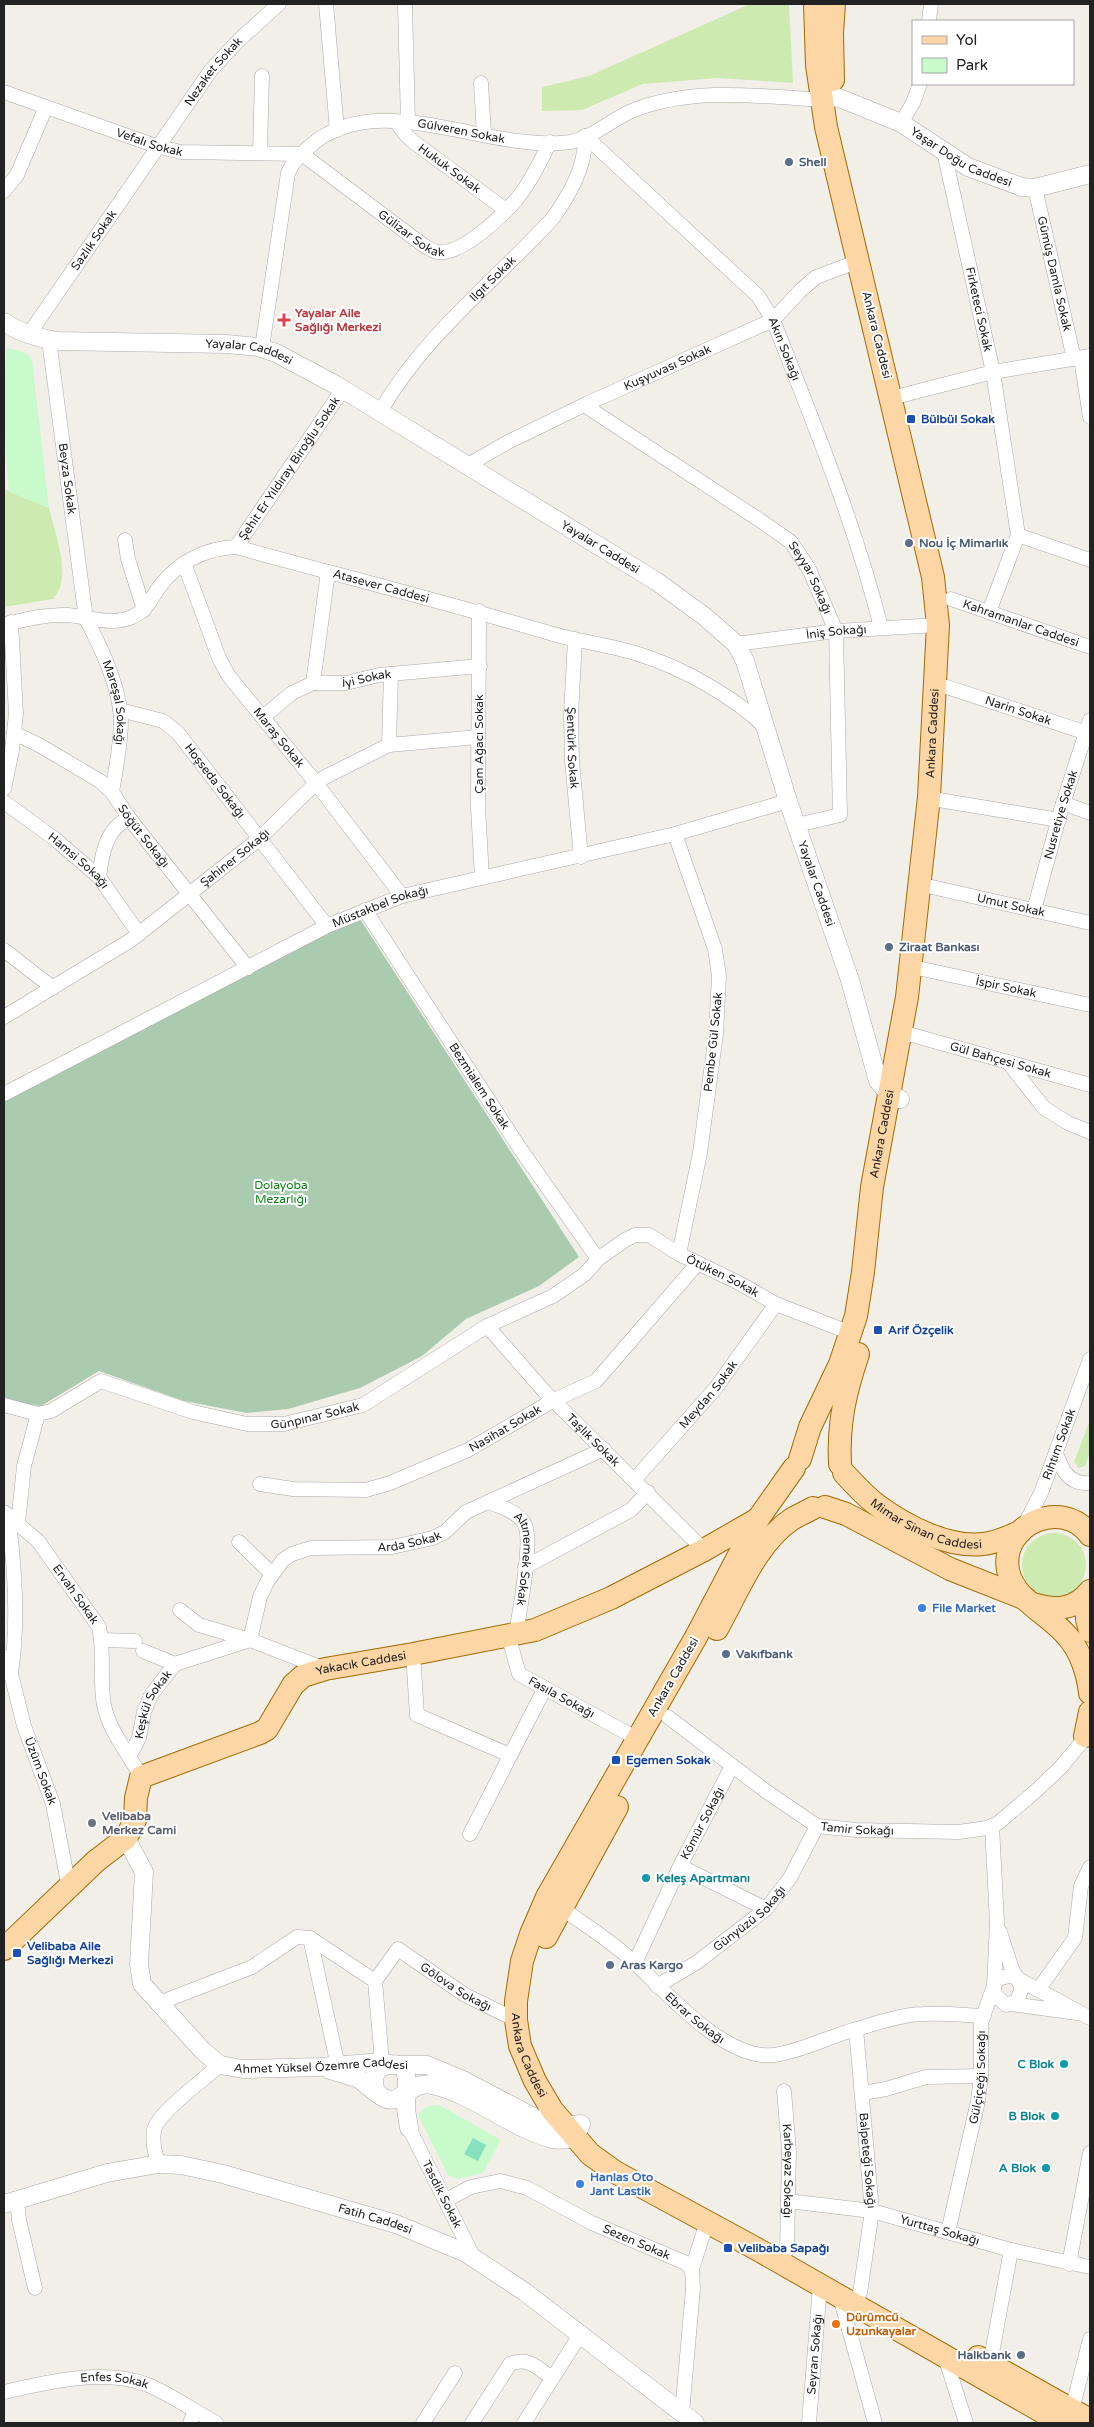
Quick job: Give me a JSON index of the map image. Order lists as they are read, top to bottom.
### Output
{
  "streets": {
    "main road": ["Ankara Caddesi", "Mimar Sinan Caddesi", "Yakacık Caddesi"],
    "street": [
      "Nezaket Sokak",
      "Gülveren Sokak",
      "Vefalı Sokak",
      "Yaşar Doğu Caddesi",
      "Hukuk Sokak",
      "Gülizar Sokak",
      "Sazlık Sokak",
      "Gümüş Damla Sokak",
      "Ilgıt Sokak",
      "Firketeci Sokak",
      "Akın Sokağı",
      "Yayalar Caddesi",
      "Kuşyuvası Sokak",
      "Şehit Er Yıldıray Biroğlu Sokak",
      "Beyza Sokak",
      "Seyyar Sokağı",
      "Atasever Caddesi",
      "Kahramanlar Caddesi",
      "İniş Sokağı",
      "İyi Sokak",
      "Mareşal Sokağı",
      "Narin Sokak",
      "Maraş Sokak",
      "Çam Ağacı Sokak",
      "Şentürk Sokak",
      "Hoşseda Sokağı",
      "Nusretiye Sokak",
      "Söğüt Sokağı",
      "Şahiner Sokağı",
      "Hamsi Sokağı",
      "Umut Sokak",
      "Müstakbel Sokağı",
      "İspir Sokak",
      "Pembe Gül Sokak",
      "Gül Bahçesi Sokak",
      "Bezmialem Sokak",
      "Ötüken Sokak",
      "Meydan Sokak",
      "Günpınar Sokak",
      "Nasihat Sokak",
      "Taşlık Sokak",
      "Rıhtım Sokak",
      "Arda Sokak",
      "Altınemek Sokak",
      "Ervah Sokak",
      "Fasıla Sokağı",
      "Keşkül Sokak",
      "Üzüm Sokak",
      "Kömür Sokağı",
      "Tamir Sokağı",
      "Günyüzü Sokağı",
      "Gölova Sokağı",
      "Ebrar Sokağı",
      "Ahmet Yüksel Özemre Caddesi",
      "Gülçiçeği Sokağı",
      "Balpeteği Sokağı",
      "Karbeyaz Sokağı",
      "Tasdik Sokak",
      "Fatih Caddesi",
      "Yurttaş Sokağı",
      "Sezen Sokak",
      "Seyran Sokağı",
      "Enfes Sokak"
    ]
  },
  "crossings": [
    ["Nezaket Sokak", "Vefalı Sokak"],
    ["Nezaket Sokak", "Sazlık Sokak"],
    ["Gülveren Sokak", "Vefalı Sokak"],
    ["Gülveren Sokak", "Yaşar Doğu Caddesi"],
    ["Gülveren Sokak", "Hukuk Sokak"],
    ["Gülveren Sokak", "Gülizar Sokak"],
    ["Gülveren Sokak", "Ilgıt Sokak"],
    ["Gülveren Sokak", "Ankara Caddesi"],
    ["Gülveren Sokak", "Akın Sokağı"],
    ["Gülveren Sokak", "Yayalar Caddesi"],
    ["Vefalı Sokak", "Gülizar Sokak"],
    ["Vefalı Sokak", "Sazlık Sokak"],
    ["Yaşar Doğu Caddesi", "Gümüş Damla Sokak"],
    ["Yaşar Doğu Caddesi", "Firketeci Sokak"],
    ["Yaşar Doğu Caddesi", "Ankara Caddesi"],
    ["Hukuk Sokak", "Gülizar Sokak"],
    ["Sazlık Sokak", "Yayalar Caddesi"],
    ["Ilgıt Sokak", "Akın Sokağı"],
    ["Ilgıt Sokak", "Yayalar Caddesi"],
    ["Ankara Caddesi", "Yayalar Caddesi"],
    ["Ankara Caddesi", "Kuşyuvası Sokak"],
    ["Ankara Caddesi", "Kahramanlar Caddesi"],
    ["Ankara Caddesi", "İniş Sokağı"],
    ["Ankara Caddesi", "Narin Sokak"],
    ["Ankara Caddesi", "Umut Sokak"],
    ["Ankara Caddesi", "İspir Sokak"],
    ["Ankara Caddesi", "Gül Bahçesi Sokak"],
    ["Ankara Caddesi", "Ötüken Sokak"],
    ["Ankara Caddesi", "Mimar Sinan Caddesi"],
    ["Ankara Caddesi", "Yakacık Caddesi"],
    ["Ankara Caddesi", "Fasıla Sokağı"],
    ["Ankara Caddesi", "Tamir Sokağı"],
    ["Ankara Caddesi", "Gölova Sokağı"],
    ["Ankara Caddesi", "Ebrar Sokağı"],
    ["Ankara Caddesi", "Ahmet Yüksel Özemre Caddesi"],
    ["Ankara Caddesi", "Balpeteği Sokağı"],
    ["Ankara Caddesi", "Karbeyaz Sokağı"],
    ["Ankara Caddesi", "Seyran Sokağı"],
    ["Akın Sokağı", "Kuşyuvası Sokak"],
    ["Akın Sokağı", "İniş Sokağı"],
    ["Yayalar Caddesi", "Kuşyuvası Sokak"],
    ["Yayalar Caddesi", "Şehit Er Yıldıray Biroğlu Sokak"],
    ["Yayalar Caddesi", "Beyza Sokak"],
    ["Yayalar Caddesi", "Seyyar Sokağı"],
    ["Yayalar Caddesi", "Atasever Caddesi"],
    ["Yayalar Caddesi", "İniş Sokağı"],
    ["Yayalar Caddesi", "Müstakbel Sokağı"],
    ["Kuşyuvası Sokak", "Seyyar Sokağı"],
    ["Şehit Er Yıldıray Biroğlu Sokak", "Atasever Caddesi"],
    ["Beyza Sokak", "Mareşal Sokağı"],
    ["Seyyar Sokağı", "İniş Sokağı"],
    ["Atasever Caddesi", "Maraş Sokak"],
    ["Atasever Caddesi", "Çam Ağacı Sokak"],
    ["Atasever Caddesi", "Şentürk Sokak"],
    ["İyi Sokak", "Maraş Sokak"],
    ["İyi Sokak", "Çam Ağacı Sokak"],
    ["Mareşal Sokağı", "Hoşseda Sokağı"],
    ["Mareşal Sokağı", "Söğüt Sokağı"],
    ["Narin Sokak", "Nusretiye Sokak"],
    ["Maraş Sokak", "Şahiner Sokağı"],
    ["Maraş Sokak", "Müstakbel Sokağı"],
    ["Çam Ağacı Sokak", "Şahiner Sokağı"],
    ["Çam Ağacı Sokak", "Müstakbel Sokağı"],
    ["Şentürk Sokak", "Müstakbel Sokağı"],
    ["Hoşseda Sokağı", "Şahiner Sokağı"],
    ["Hoşseda Sokağı", "Müstakbel Sokağı"],
    ["Nusretiye Sokak", "Umut Sokak"],
    ["Söğüt Sokağı", "Şahiner Sokağı"],
    ["Söğüt Sokağı", "Müstakbel Sokağı"],
    ["Şahiner Sokağı", "Hamsi Sokağı"],
    ["Müstakbel Sokağı", "Pembe Gül Sokak"],
    ["Müstakbel Sokağı", "Bezmialem Sokak"],
    ["Pembe Gül Sokak", "Ötüken Sokak"],
    ["Bezmialem Sokak", "Ötüken Sokak"],
    ["Bezmialem Sokak", "Günpınar Sokak"],
    ["Ötüken Sokak", "Meydan Sokak"],
    ["Ötüken Sokak", "Günpınar Sokak"],
    ["Ötüken Sokak", "Nasihat Sokak"],
    ["Meydan Sokak", "Taşlık Sokak"],
    ["Günpınar Sokak", "Taşlık Sokak"],
    ["Nasihat Sokak", "Taşlık Sokak"],
    ["Taşlık Sokak", "Arda Sokak"],
    ["Taşlık Sokak", "Yakacık Caddesi"],
    ["Rıhtım Sokak", "Mimar Sinan Caddesi"],
    ["Arda Sokak", "Altınemek Sokak"],
    ["Arda Sokak", "Keşkül Sokak"],
    ["Altınemek Sokak", "Yakacık Caddesi"],
    ["Altınemek Sokak", "Fasıla Sokağı"],
    ["Ervah Sokak", "Yakacık Caddesi"],
    ["Ervah Sokak", "Keşkül Sokak"],
    ["Yakacık Caddesi", "Fasıla Sokağı"],
    ["Kömür Sokağı", "Tamir Sokağı"],
    ["Kömür Sokağı", "Ebrar Sokağı"],
    ["Tamir Sokağı", "Günyüzü Sokağı"],
    ["Tamir Sokağı", "Gülçiçeği Sokağı"],
    ["Günyüzü Sokağı", "Ebrar Sokağı"],
    ["Ebrar Sokağı", "Gülçiçeği Sokağı"],
    ["Ebrar Sokağı", "Balpeteği Sokağı"],
    ["Gülçiçeği Sokağı", "Yurttaş Sokağı"],
    ["Balpeteği Sokağı", "Yurttaş Sokağı"],
    ["Karbeyaz Sokağı", "Yurttaş Sokağı"],
    ["Tasdik Sokak", "Fatih Caddesi"],
    ["Tasdik Sokak", "Sezen Sokak"]
  ],
  "parks": ["Dolayoba Mezarlığı"],
  "places": {
    "other": [
      "Shell",
      "Nou İç Mimarlık",
      "Ziraat Bankası",
      "File Market",
      "Vakıfbank",
      "Velibaba Merkez Cami",
      "Keleş Apartmanı",
      "Aras Kargo",
      "C Blok",
      "B Blok",
      "A Blok",
      "Hanlas Oto Jant Lastik",
      "Dürümcü Uzunkayalar",
      "Halkbank"
    ],
    "health": ["Yayalar Aile Sağlığı Merkezi"],
    "transit": [
      "Bülbül Sokak",
      "Arif Özçelik",
      "Egemen Sokak",
      "Velibaba Aile Sağlığı Merkezi",
      "Velibaba Sapağı"
    ]
  },
  "legend": ["Yol", "Park"]
}
